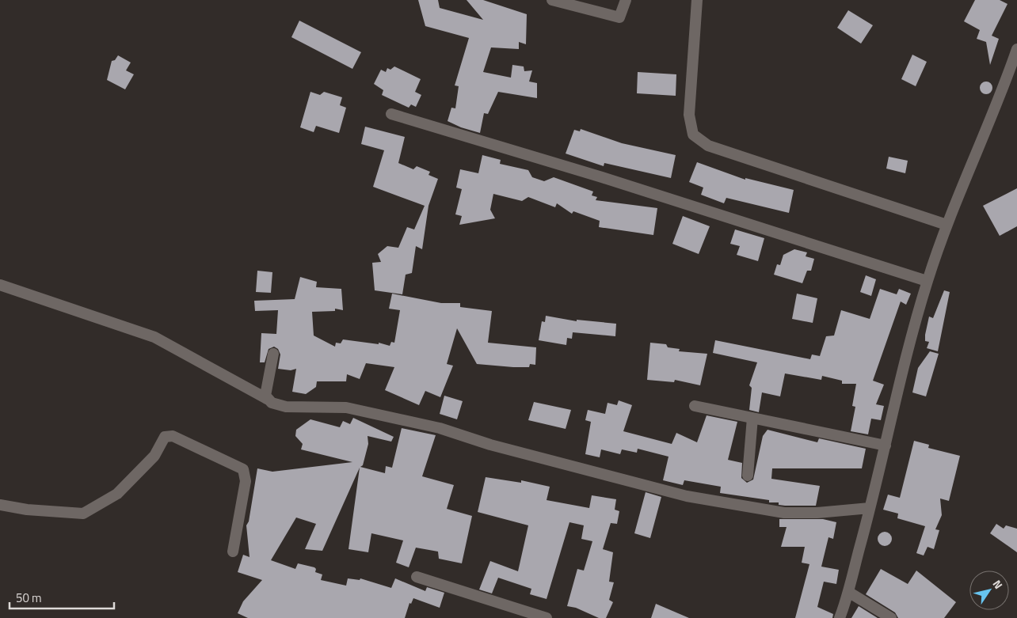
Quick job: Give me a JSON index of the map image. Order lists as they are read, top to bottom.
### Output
{
  "scale_bar": "50 m",
  "north": "top right"
}
